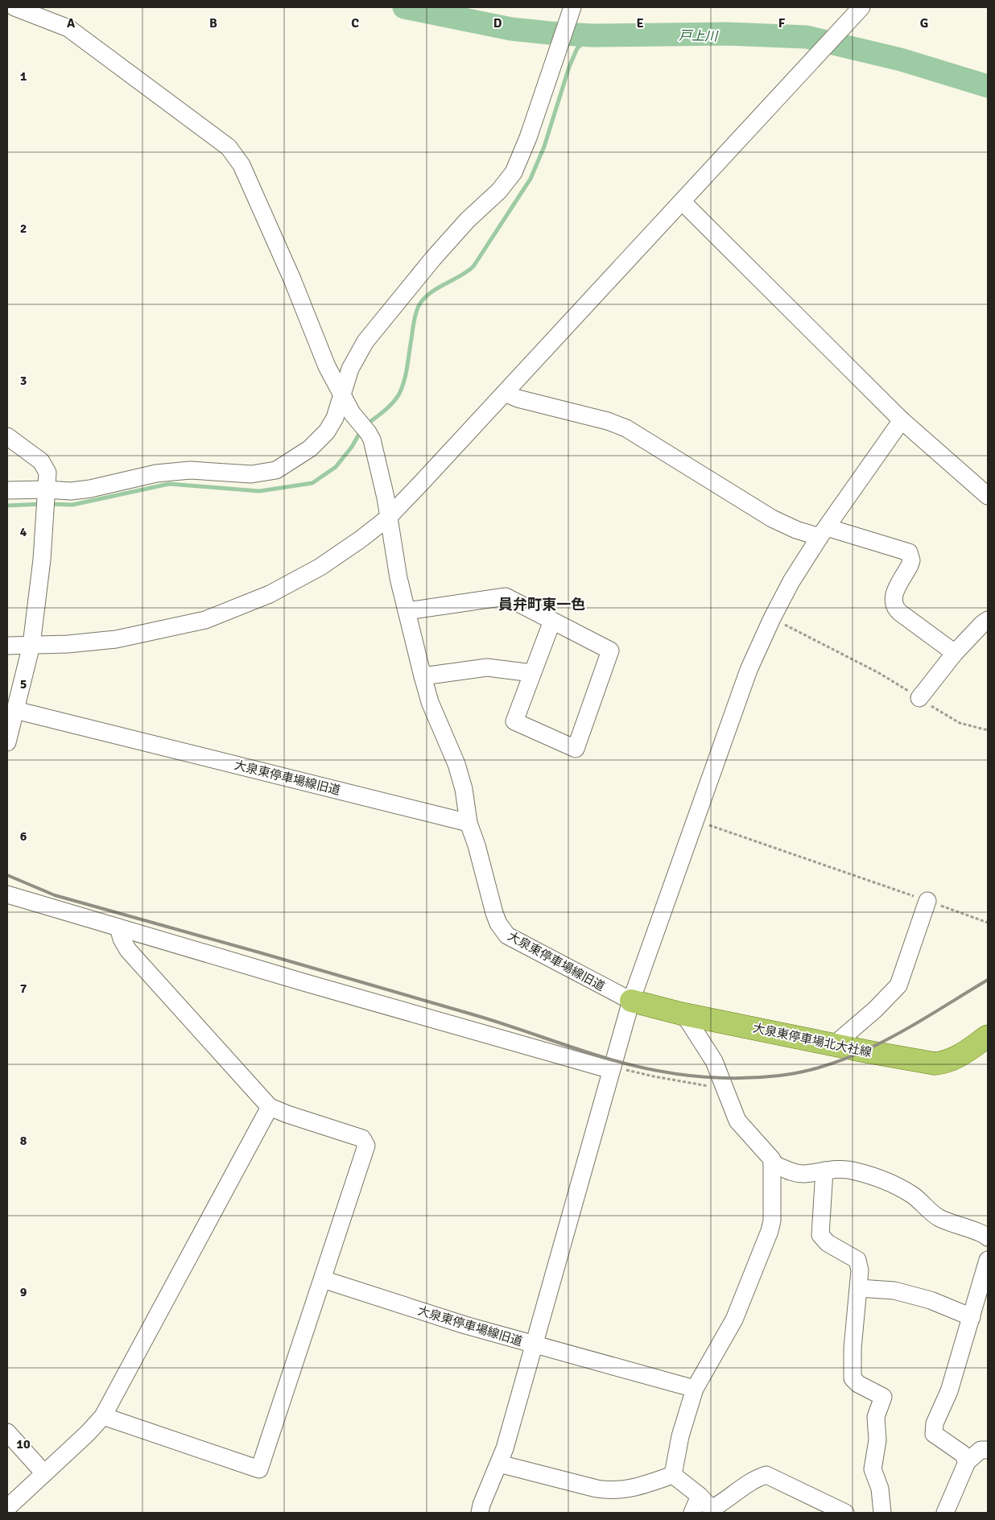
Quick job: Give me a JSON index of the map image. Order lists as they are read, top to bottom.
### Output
{
  "streets": {
    "main road": ["大泉東停車場北大社線"],
    "street": ["大泉東停車場線旧道"]
  },
  "crossings": [
    ["大泉東停車場線旧道", "大泉東停車場北大社線"]
  ],
  "districts": ["員弁町東一色"],
  "water": ["戸上川"],
  "grid": {
    "columns": [
      "A",
      "B",
      "C",
      "D",
      "E",
      "F",
      "G"
    ],
    "rows": [
      "1",
      "2",
      "3",
      "4",
      "5",
      "6",
      "7",
      "8",
      "9",
      "10"
    ]
  }
}
